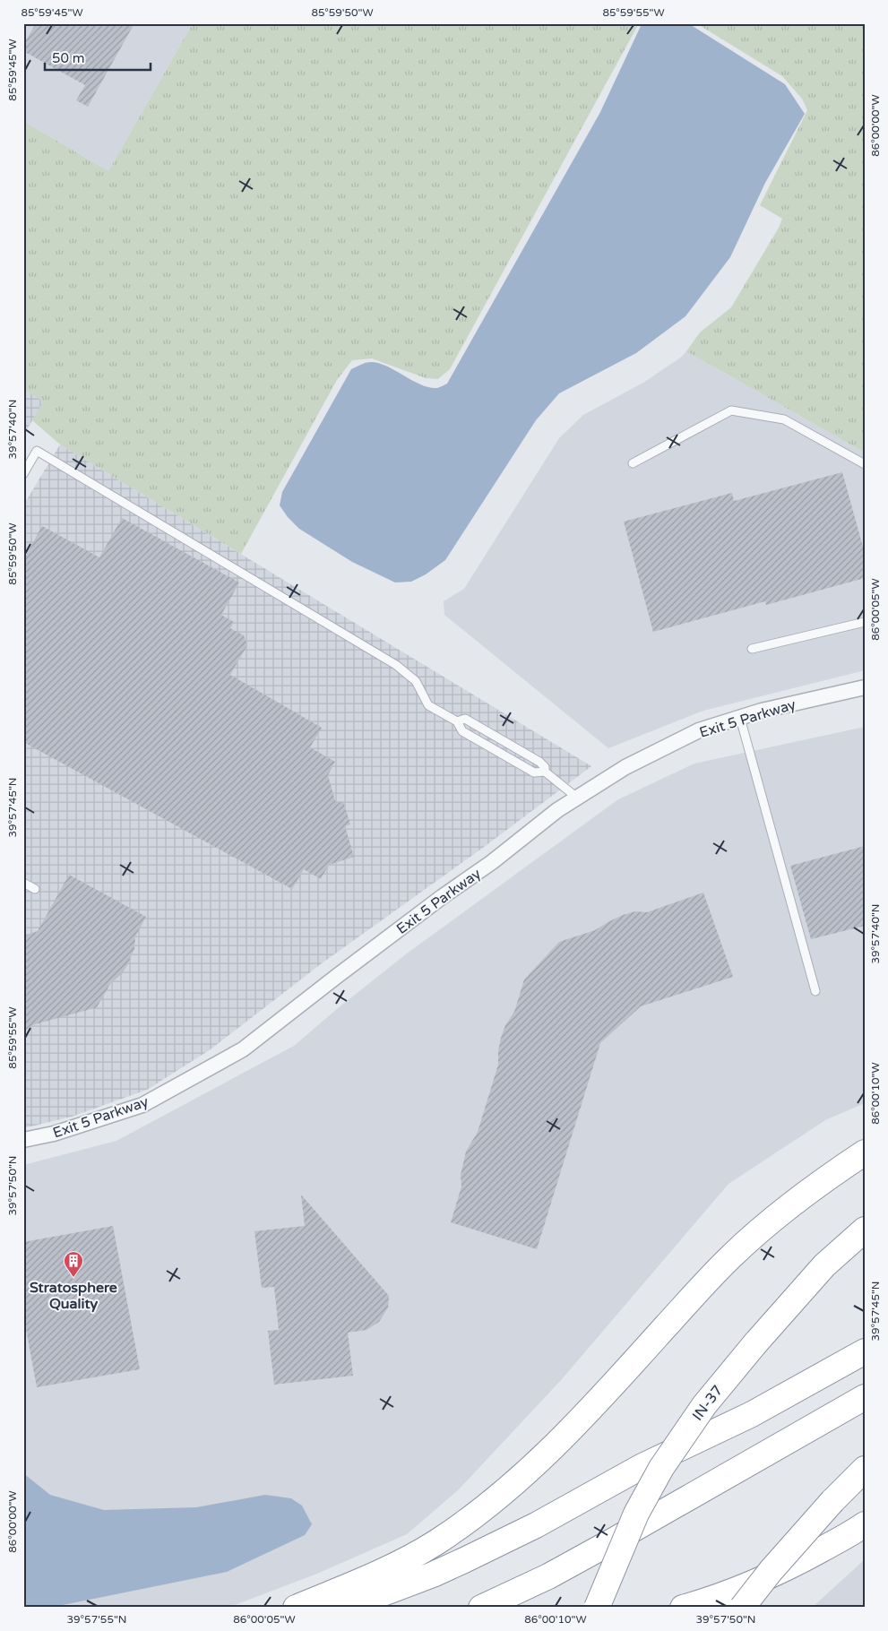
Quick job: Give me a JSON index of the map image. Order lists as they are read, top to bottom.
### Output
{
  "streets": {
    "highway": ["IN-37"],
    "street": ["Exit 5 Parkway"]
  },
  "places": {
    "building": ["Stratosphere Quality"]
  },
  "scale_bar": "50 m",
  "coordinates": [
    "85°59'45\"W",
    "85°59'50\"W",
    "85°59'55\"W",
    "86°00'00\"W",
    "39°57'40\"N",
    "86°00'05\"W",
    "39°57'45\"N",
    "86°00'10\"W",
    "39°57'50\"N",
    "39°57'55\"N"
  ]
}
